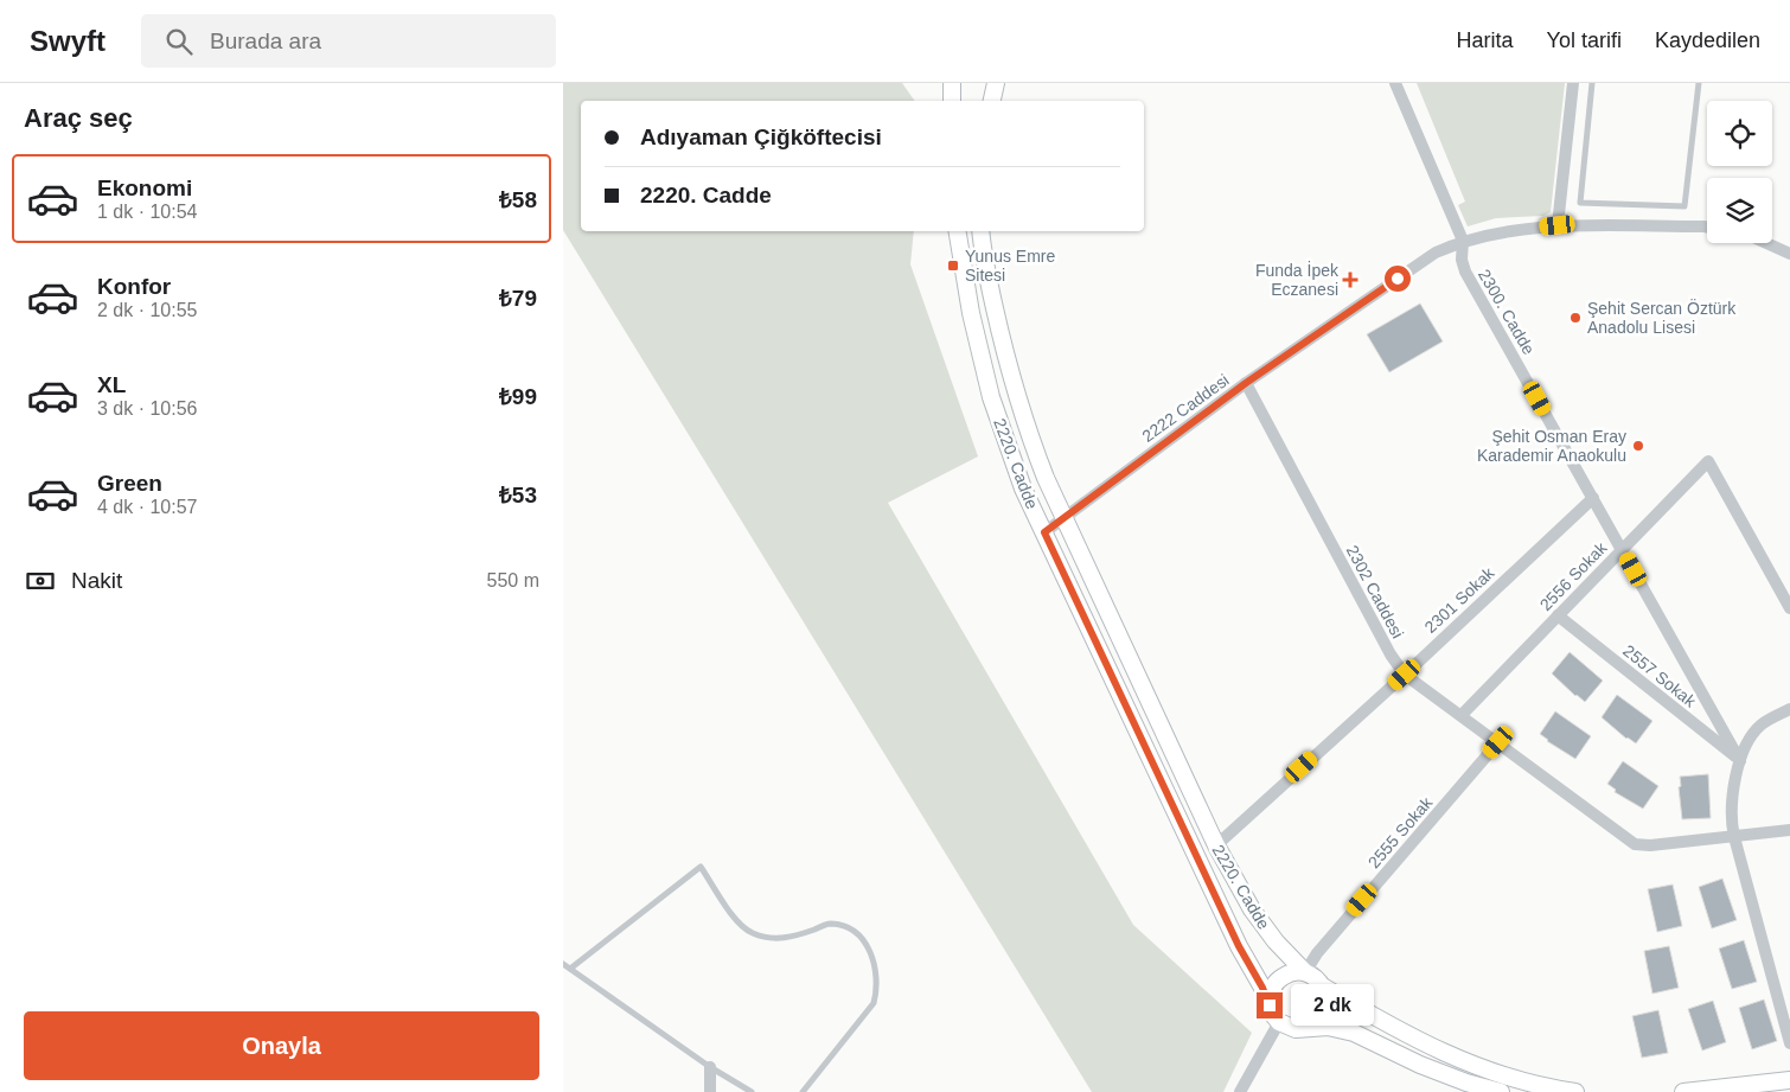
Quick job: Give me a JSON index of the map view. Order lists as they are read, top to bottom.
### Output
{
  "streets": {
    "street": [
      "2300. Cadde",
      "2222 Caddesi",
      "2220. Cadde",
      "2556 Sokak",
      "2302 Caddesi",
      "2301 Sokak",
      "2557 Sokak",
      "2555 Sokak"
    ]
  },
  "crossings": [
    ["2300. Cadde", "2222 Caddesi"],
    ["2300. Cadde", "2556 Sokak"],
    ["2300. Cadde", "2301 Sokak"],
    ["2300. Cadde", "2557 Sokak"],
    ["2222 Caddesi", "2220. Cadde"],
    ["2222 Caddesi", "2302 Caddesi"],
    ["2220. Cadde", "2301 Sokak"],
    ["2220. Cadde", "2555 Sokak"],
    ["2556 Sokak", "2302 Caddesi"],
    ["2556 Sokak", "2557 Sokak"],
    ["2302 Caddesi", "2301 Sokak"],
    ["2302 Caddesi", "2555 Sokak"]
  ],
  "places": {
    "transit": ["Yunus Emre Sitesi"],
    "health": ["Funda İpek Eczanesi"],
    "other": ["Şehit Sercan Öztürk Anadolu Lisesi", "Şehit Osman Eray Karademir Anaokulu"]
  },
  "page": {
    "header": "Swyft",
    "search": "Burada ara",
    "nav": ["Harita", "Yol tarifi", "Kaydedilen"],
    "heading": "Araç seç",
    "banner": ["Adıyaman Çiğköftecisi", "2220. Cadde"],
    "list": [
      {
        "name": "Ekonomi",
        "note": "1 dk · 10:54",
        "value": "₺58"
      },
      {
        "name": "Konfor",
        "note": "2 dk · 10:55",
        "value": "₺79"
      },
      {
        "name": "XL",
        "note": "3 dk · 10:56",
        "value": "₺99"
      },
      {
        "name": "Green",
        "note": "4 dk · 10:57",
        "value": "₺53"
      }
    ],
    "pay": ["Nakit", "550 m"],
    "bubble": "2 dk",
    "buttons": "Onayla"
  }
}
